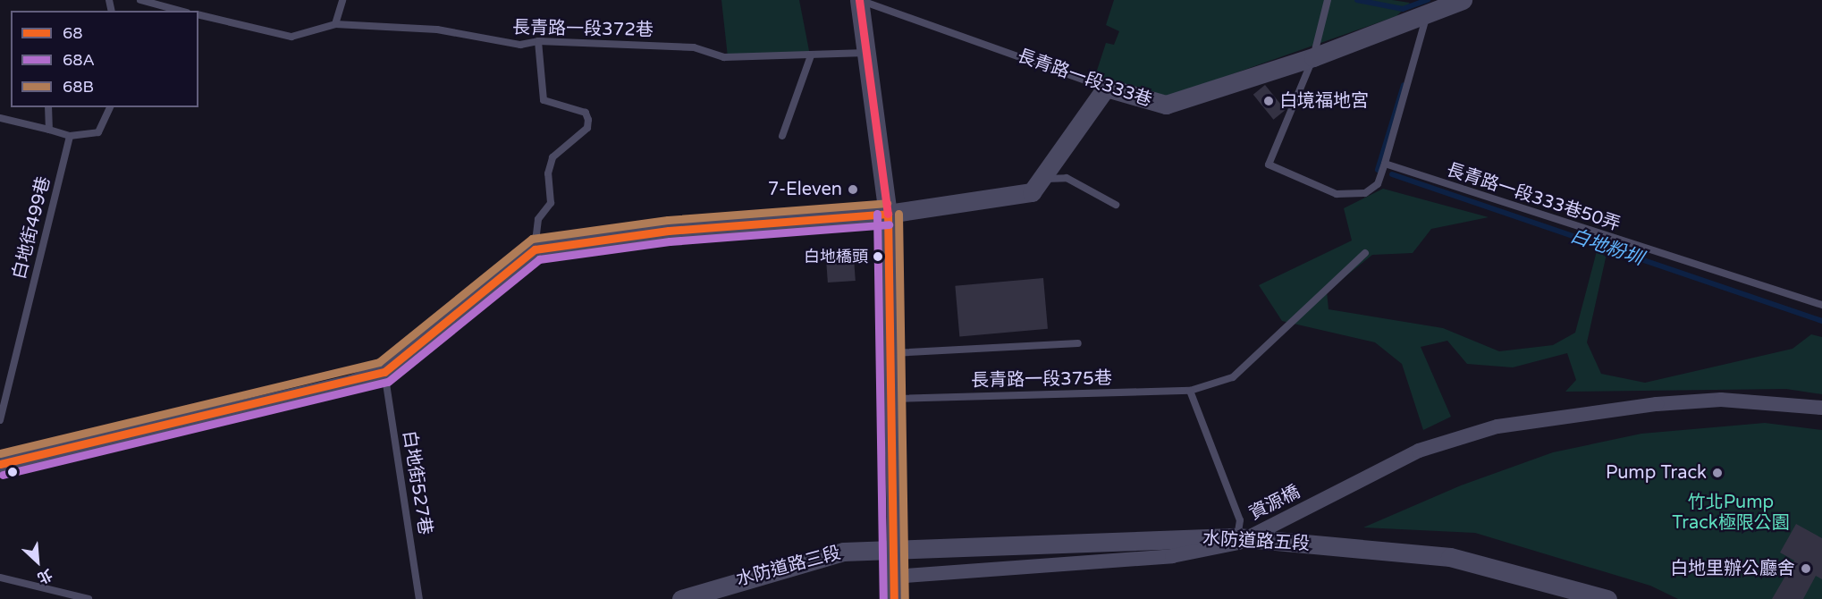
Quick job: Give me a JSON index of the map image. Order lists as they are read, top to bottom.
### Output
{
  "streets": {
    "street": [
      "長青路一段333巷",
      "資源橋",
      "水防道路五段",
      "水防道路三段"
    ],
    "lane": [
      "長青路一段372巷",
      "長青路一段333巷50弄",
      "白地街499巷",
      "長青路一段375巷",
      "白地街527巷"
    ]
  },
  "crossings": [
    ["水防道路五段", "水防道路三段"]
  ],
  "water": ["白地粉圳"],
  "parks": ["竹北Pump Track極限公園"],
  "places": [
    "白境福地宮",
    "7-Eleven",
    "白地橋頭",
    "Pump Track",
    "白地里辦公廳舍"
  ],
  "lines": ["transit line 68B", "transit line 68", "transit line 68A"],
  "legend": ["68", "68A", "68B"],
  "north": "bottom right"
}
